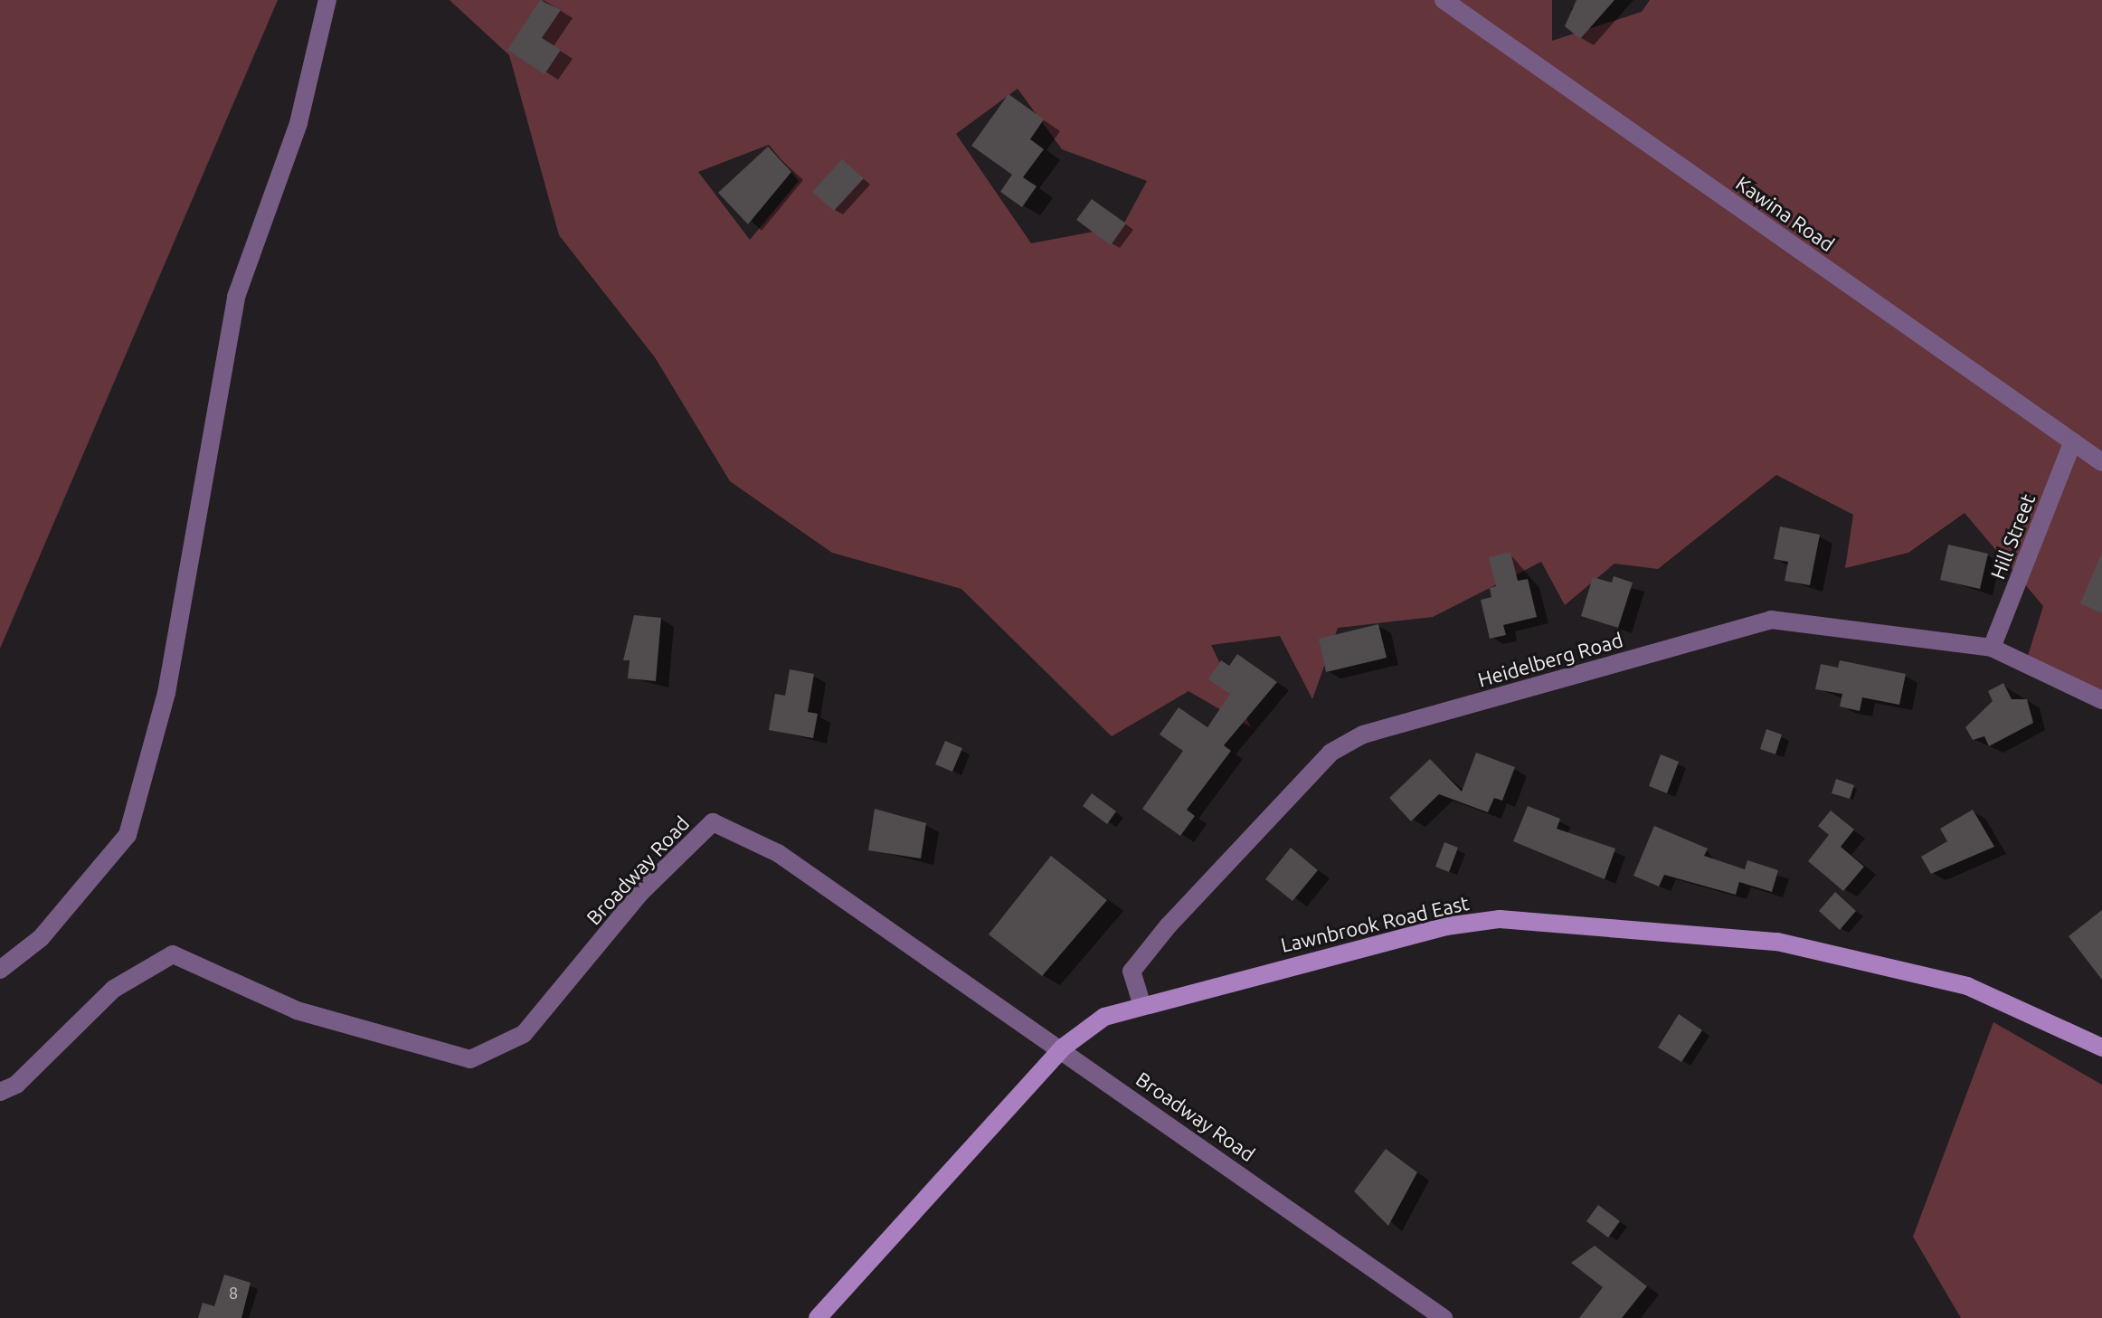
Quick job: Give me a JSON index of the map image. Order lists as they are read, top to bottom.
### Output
{
  "streets": {
    "street": [
      "Kawina Road",
      "Hill Street",
      "Heidelberg Road",
      "Broadway Road",
      "Lawnbrook Road East"
    ]
  },
  "crossings": [
    ["Kawina Road", "Hill Street"],
    ["Hill Street", "Heidelberg Road"],
    ["Heidelberg Road", "Lawnbrook Road East"],
    ["Broadway Road", "Lawnbrook Road East"]
  ],
  "house_numbers": ["8"]
}
